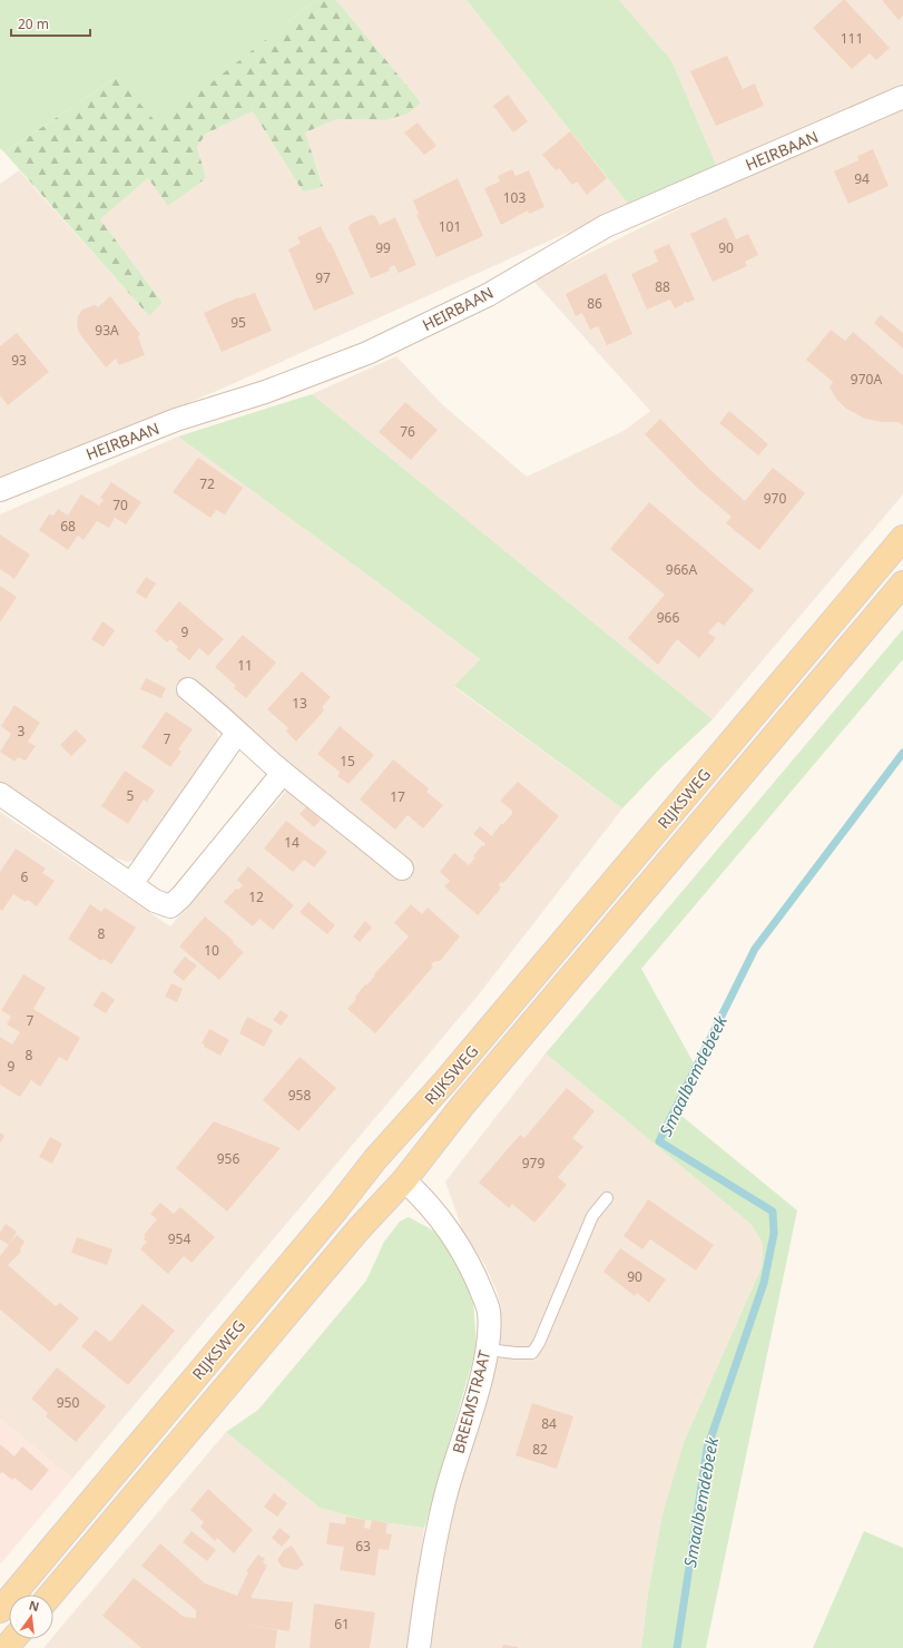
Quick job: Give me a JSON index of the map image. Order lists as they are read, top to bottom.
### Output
{
  "streets": {
    "main road": ["RIJKSWEG"],
    "street": ["HEIRBAAN", "BREEMSTRAAT"]
  },
  "crossings": [
    ["RIJKSWEG", "BREEMSTRAAT"]
  ],
  "water": ["Smaalbemdebeek"],
  "house_numbers": [
    "111",
    "94",
    "103",
    "101",
    "99",
    "90",
    "97",
    "88",
    "86",
    "95",
    "93A",
    "93",
    "970A",
    "76",
    "72",
    "970",
    "70",
    "68",
    "966A",
    "966",
    "9",
    "11",
    "13",
    "3",
    "7",
    "15",
    "5",
    "17",
    "14",
    "6",
    "12",
    "8",
    "10",
    "7",
    "8",
    "9",
    "958",
    "956",
    "979",
    "954",
    "90",
    "950",
    "84",
    "82",
    "63",
    "61"
  ],
  "scale_bar": "20 m",
  "north": "top"
}
